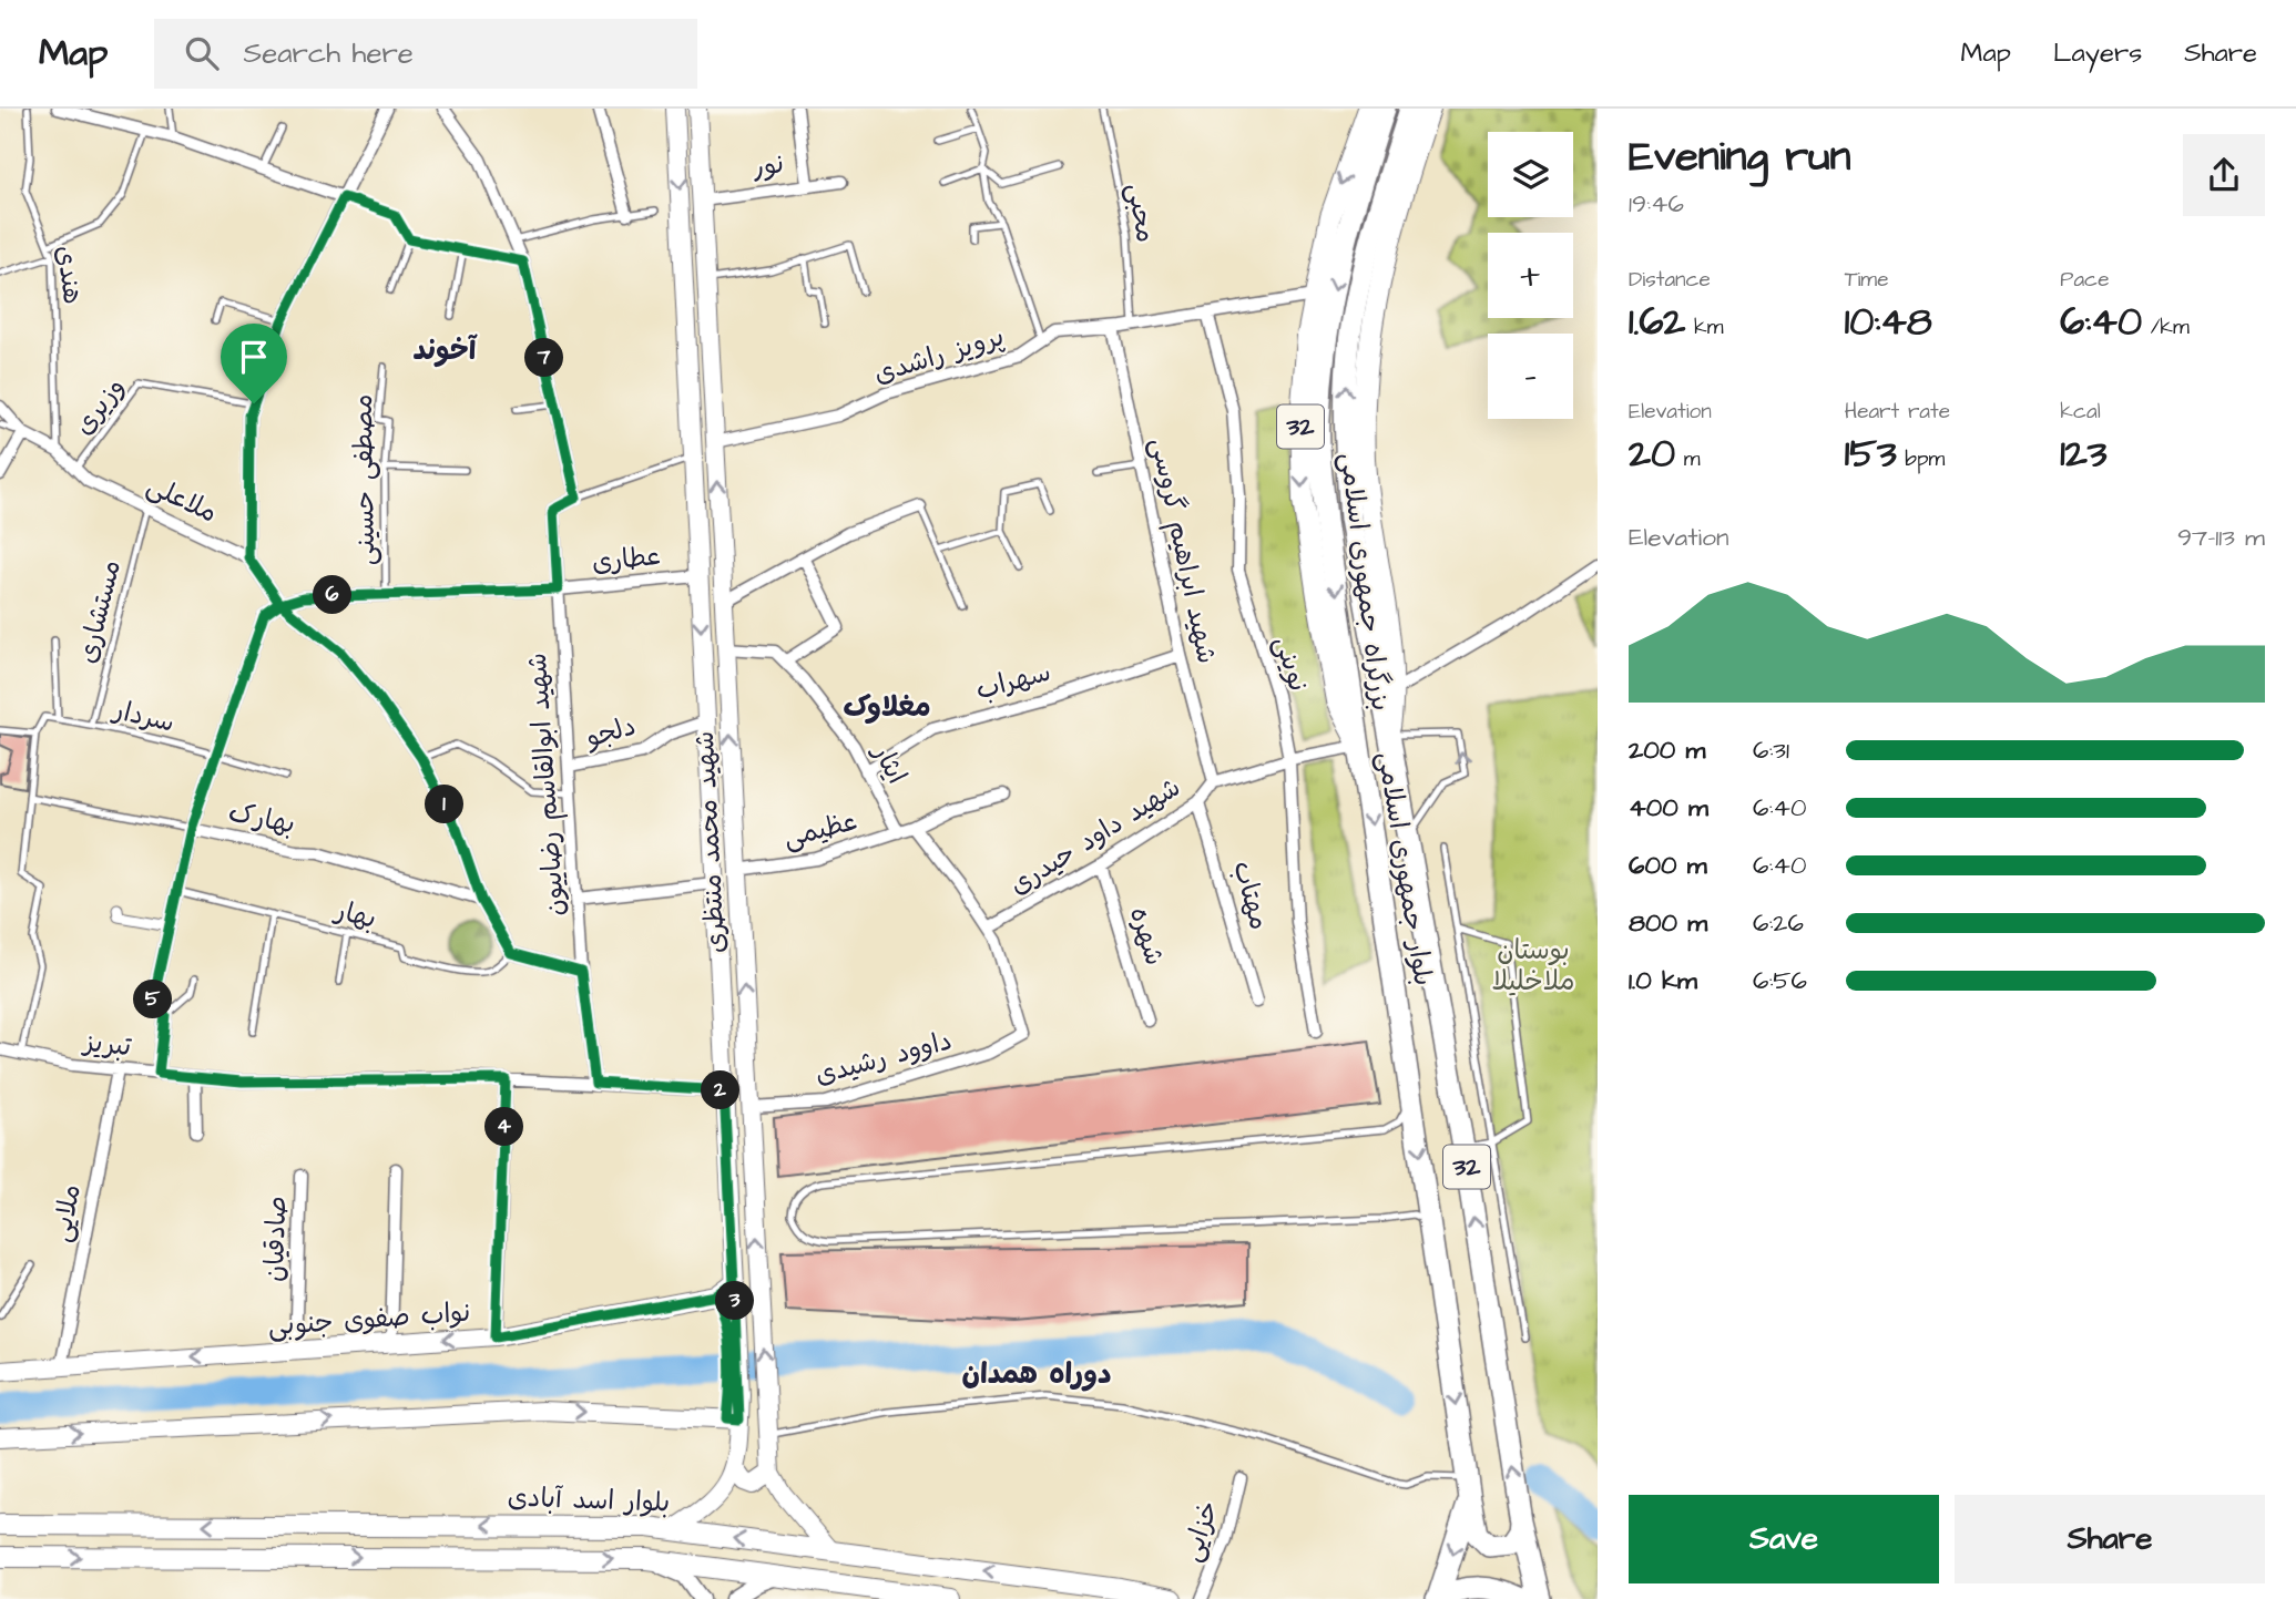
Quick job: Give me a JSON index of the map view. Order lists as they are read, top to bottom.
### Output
{
  "streets": {
    "highway": ["32", "بزرگراه جمهوری اسلامی", "بلوار جمهوری اسلامی"],
    "main road": ["شهید محمد منتظری", "نواب صفوی جنوبی", "بلوار اسد آبادی"],
    "street": [
      "نور",
      "پرویز راشدی",
      "ملاعلی",
      "شهید ابراهیم گروسی",
      "عطاری",
      "نوینی",
      "سهراب",
      "دلجو",
      "ایثار",
      "شهید ابوالقاسم رضاییون",
      "بهارک",
      "عظیمی",
      "شهید داود حیدری",
      "مهتاب",
      "شهره",
      "تبریز",
      "داوود رشیدی",
      "ملایی",
      "صادقیان",
      "خزایی"
    ],
    "lane": [
      "محبی",
      "هندی",
      "وزیری",
      "مصطفی حسینی",
      "مستشاری",
      "سردار",
      "بهار"
    ]
  },
  "crossings": [
    ["نور", "شهید محمد منتظری"],
    ["محبی", "پرویز راشدی"],
    ["هندی", "ملاعلی"],
    ["پرویز راشدی", "شهید ابراهیم گروسی"],
    ["پرویز راشدی", "نوینی"],
    ["پرویز راشدی", "شهید محمد منتظری"],
    ["پرویز راشدی", "بلوار جمهوری اسلامی"],
    ["وزیری", "ملاعلی"],
    ["32", "بلوار جمهوری اسلامی"],
    ["مصطفی حسینی", "عطاری"],
    ["ملاعلی", "مستشاری"],
    ["شهید ابراهیم گروسی", "سهراب"],
    ["شهید ابراهیم گروسی", "شهید داود حیدری"],
    ["عطاری", "شهید ابوالقاسم رضاییون"],
    ["عطاری", "شهید محمد منتظری"],
    ["بزرگراه جمهوری اسلامی", "شهید داود حیدری"],
    ["بزرگراه جمهوری اسلامی", "بلوار جمهوری اسلامی"],
    ["مستشاری", "سردار"],
    ["نوینی", "شهید داود حیدری"],
    ["سهراب", "ایثار"],
    ["دلجو", "شهید ابوالقاسم رضاییون"],
    ["دلجو", "شهید محمد منتظری"],
    ["ایثار", "عظیمی"],
    ["ایثار", "شهید محمد منتظری"],
    ["شهید ابوالقاسم رضاییون", "تبریز"],
    ["عظیمی", "شهید محمد منتظری"],
    ["شهید داود حیدری", "بلوار جمهوری اسلامی"],
    ["شهید داود حیدری", "مهتاب"],
    ["شهید داود حیدری", "شهره"],
    ["شهید داود حیدری", "داوود رشیدی"],
    ["شهید محمد منتظری", "تبریز"],
    ["شهید محمد منتظری", "داوود رشیدی"],
    ["شهید محمد منتظری", "نواب صفوی جنوبی"],
    ["تبریز", "ملایی"],
    ["ملایی", "نواب صفوی جنوبی"],
    ["صادقیان", "نواب صفوی جنوبی"]
  ],
  "districts": ["آخوند", "مغلاوک", "دوراه همدان"],
  "parks": ["بوستان ملاخلیلا"],
  "page": {
    "header": "Map",
    "search": "Search here",
    "nav": ["Map", "Layers", "Share"],
    "heading": ["Evening run", "19:46"],
    "map_buttons": ["+", "−"],
    "stats": [
      ["Distance", "1.62 km"],
      ["Time", "10:48"],
      ["Pace", "6:40 /km"],
      ["Elevation", "20 m"],
      ["Heart rate", "153 bpm"],
      ["kcal", "123"]
    ],
    "pins": [
      "7",
      "6",
      "1",
      "5",
      "2",
      "4",
      "3"
    ],
    "chart": ["Elevation", "97–113 m"],
    "list": [
      {
        "name": "200 m",
        "note": "6:31"
      },
      {
        "name": "400 m",
        "note": "6:40"
      },
      {
        "name": "600 m",
        "note": "6:40"
      },
      {
        "name": "800 m",
        "note": "6:26"
      },
      {
        "name": "1.0 km",
        "note": "6:56"
      }
    ],
    "buttons": ["Save", "Share"]
  }
}
